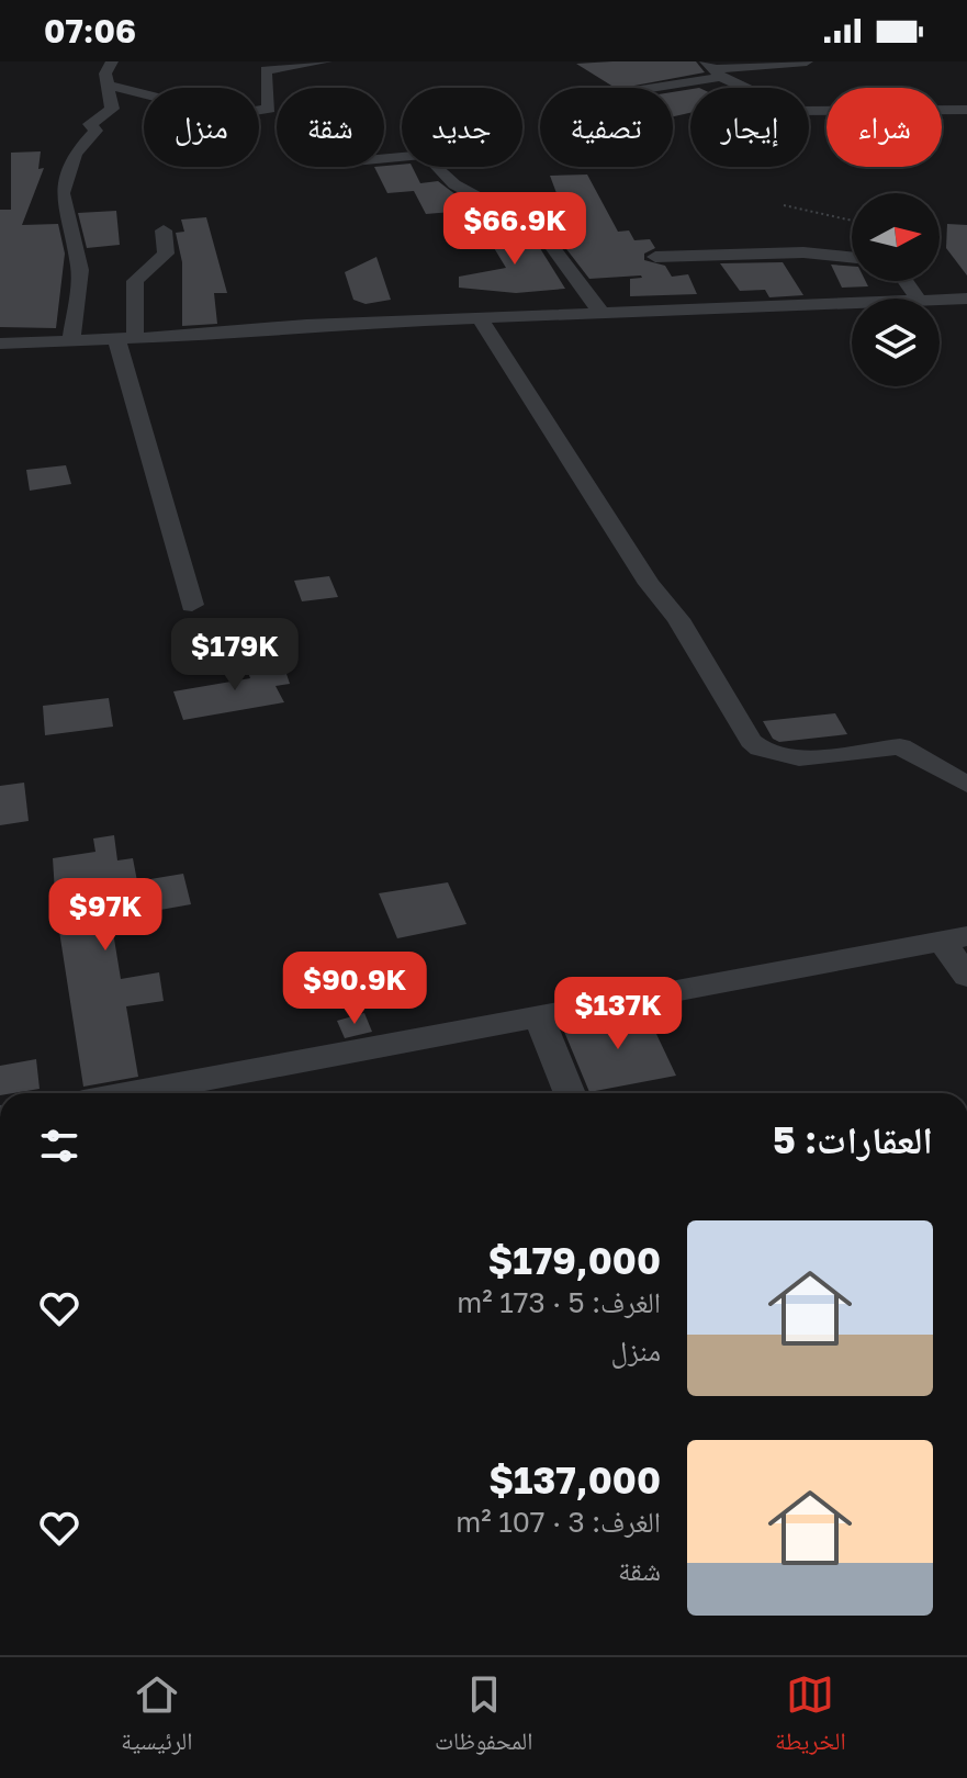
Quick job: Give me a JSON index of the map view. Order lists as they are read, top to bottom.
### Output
{
  "north": "right",
  "page": {
    "status": "07:06",
    "chip": [
      "شراء",
      "إيجار",
      "تصفية",
      "جديد",
      "شقة",
      "منزل"
    ],
    "price": [
      "$66.9K",
      "$179K",
      "$97K",
      "$90.9K",
      "$137K"
    ],
    "heading": "العقارات: 5",
    "list": [
      {
        "name": "$179,000",
        "note": "الغرف: 5 · 173 m² · منزل"
      },
      {
        "name": "$137,000",
        "note": "الغرف: 3 · 107 m² · شقة"
      }
    ],
    "tabs": ["الخريطة", "المحفوظات", "الرئيسية"]
  }
}
